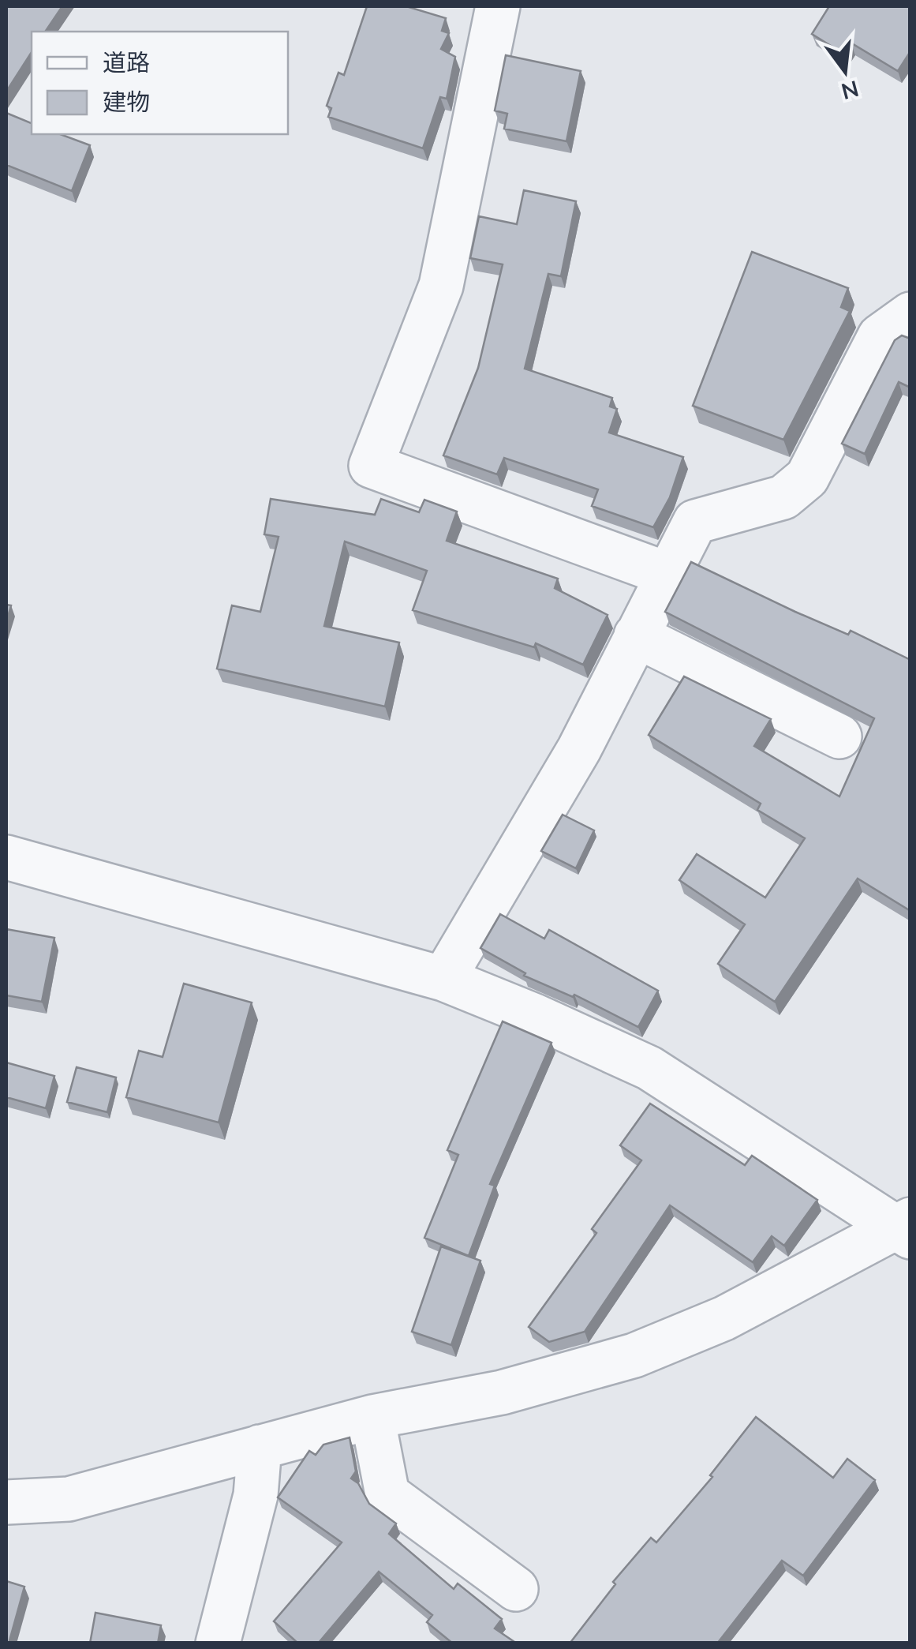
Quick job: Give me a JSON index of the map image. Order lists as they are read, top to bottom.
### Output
{
  "legend": ["道路", "建物"],
  "north": "bottom"
}
